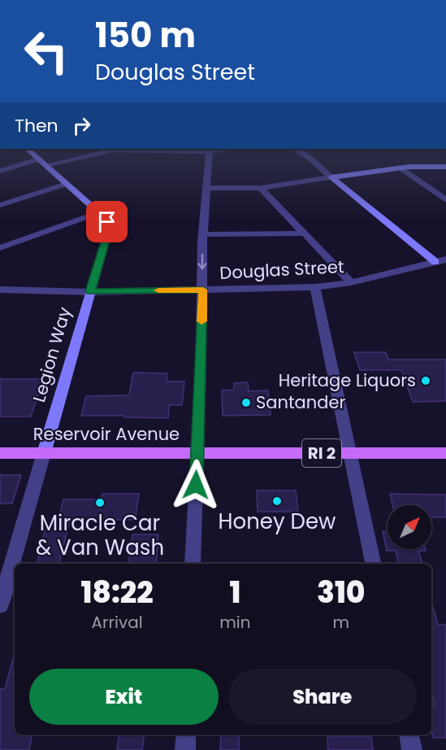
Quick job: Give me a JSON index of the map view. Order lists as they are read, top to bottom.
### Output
{
  "streets": {
    "main road": ["Reservoir Avenue", "RI 2"],
    "street": ["Douglas Street", "Legion Way"]
  },
  "crossings": [
    ["Douglas Street", "Legion Way"],
    ["Legion Way", "Reservoir Avenue"]
  ],
  "places": [
    "Heritage Liquors",
    "Santander",
    "Honey Dew",
    "Miracle Car & Van Wash"
  ],
  "north": "top right",
  "page": {
    "turn": ["150 m", "Douglas Street"],
    "then": "Then",
    "eta": [
      "18:22",
      "Arrival",
      "1",
      "min",
      "310",
      "m"
    ],
    "buttons": ["Exit", "Share"]
  }
}
